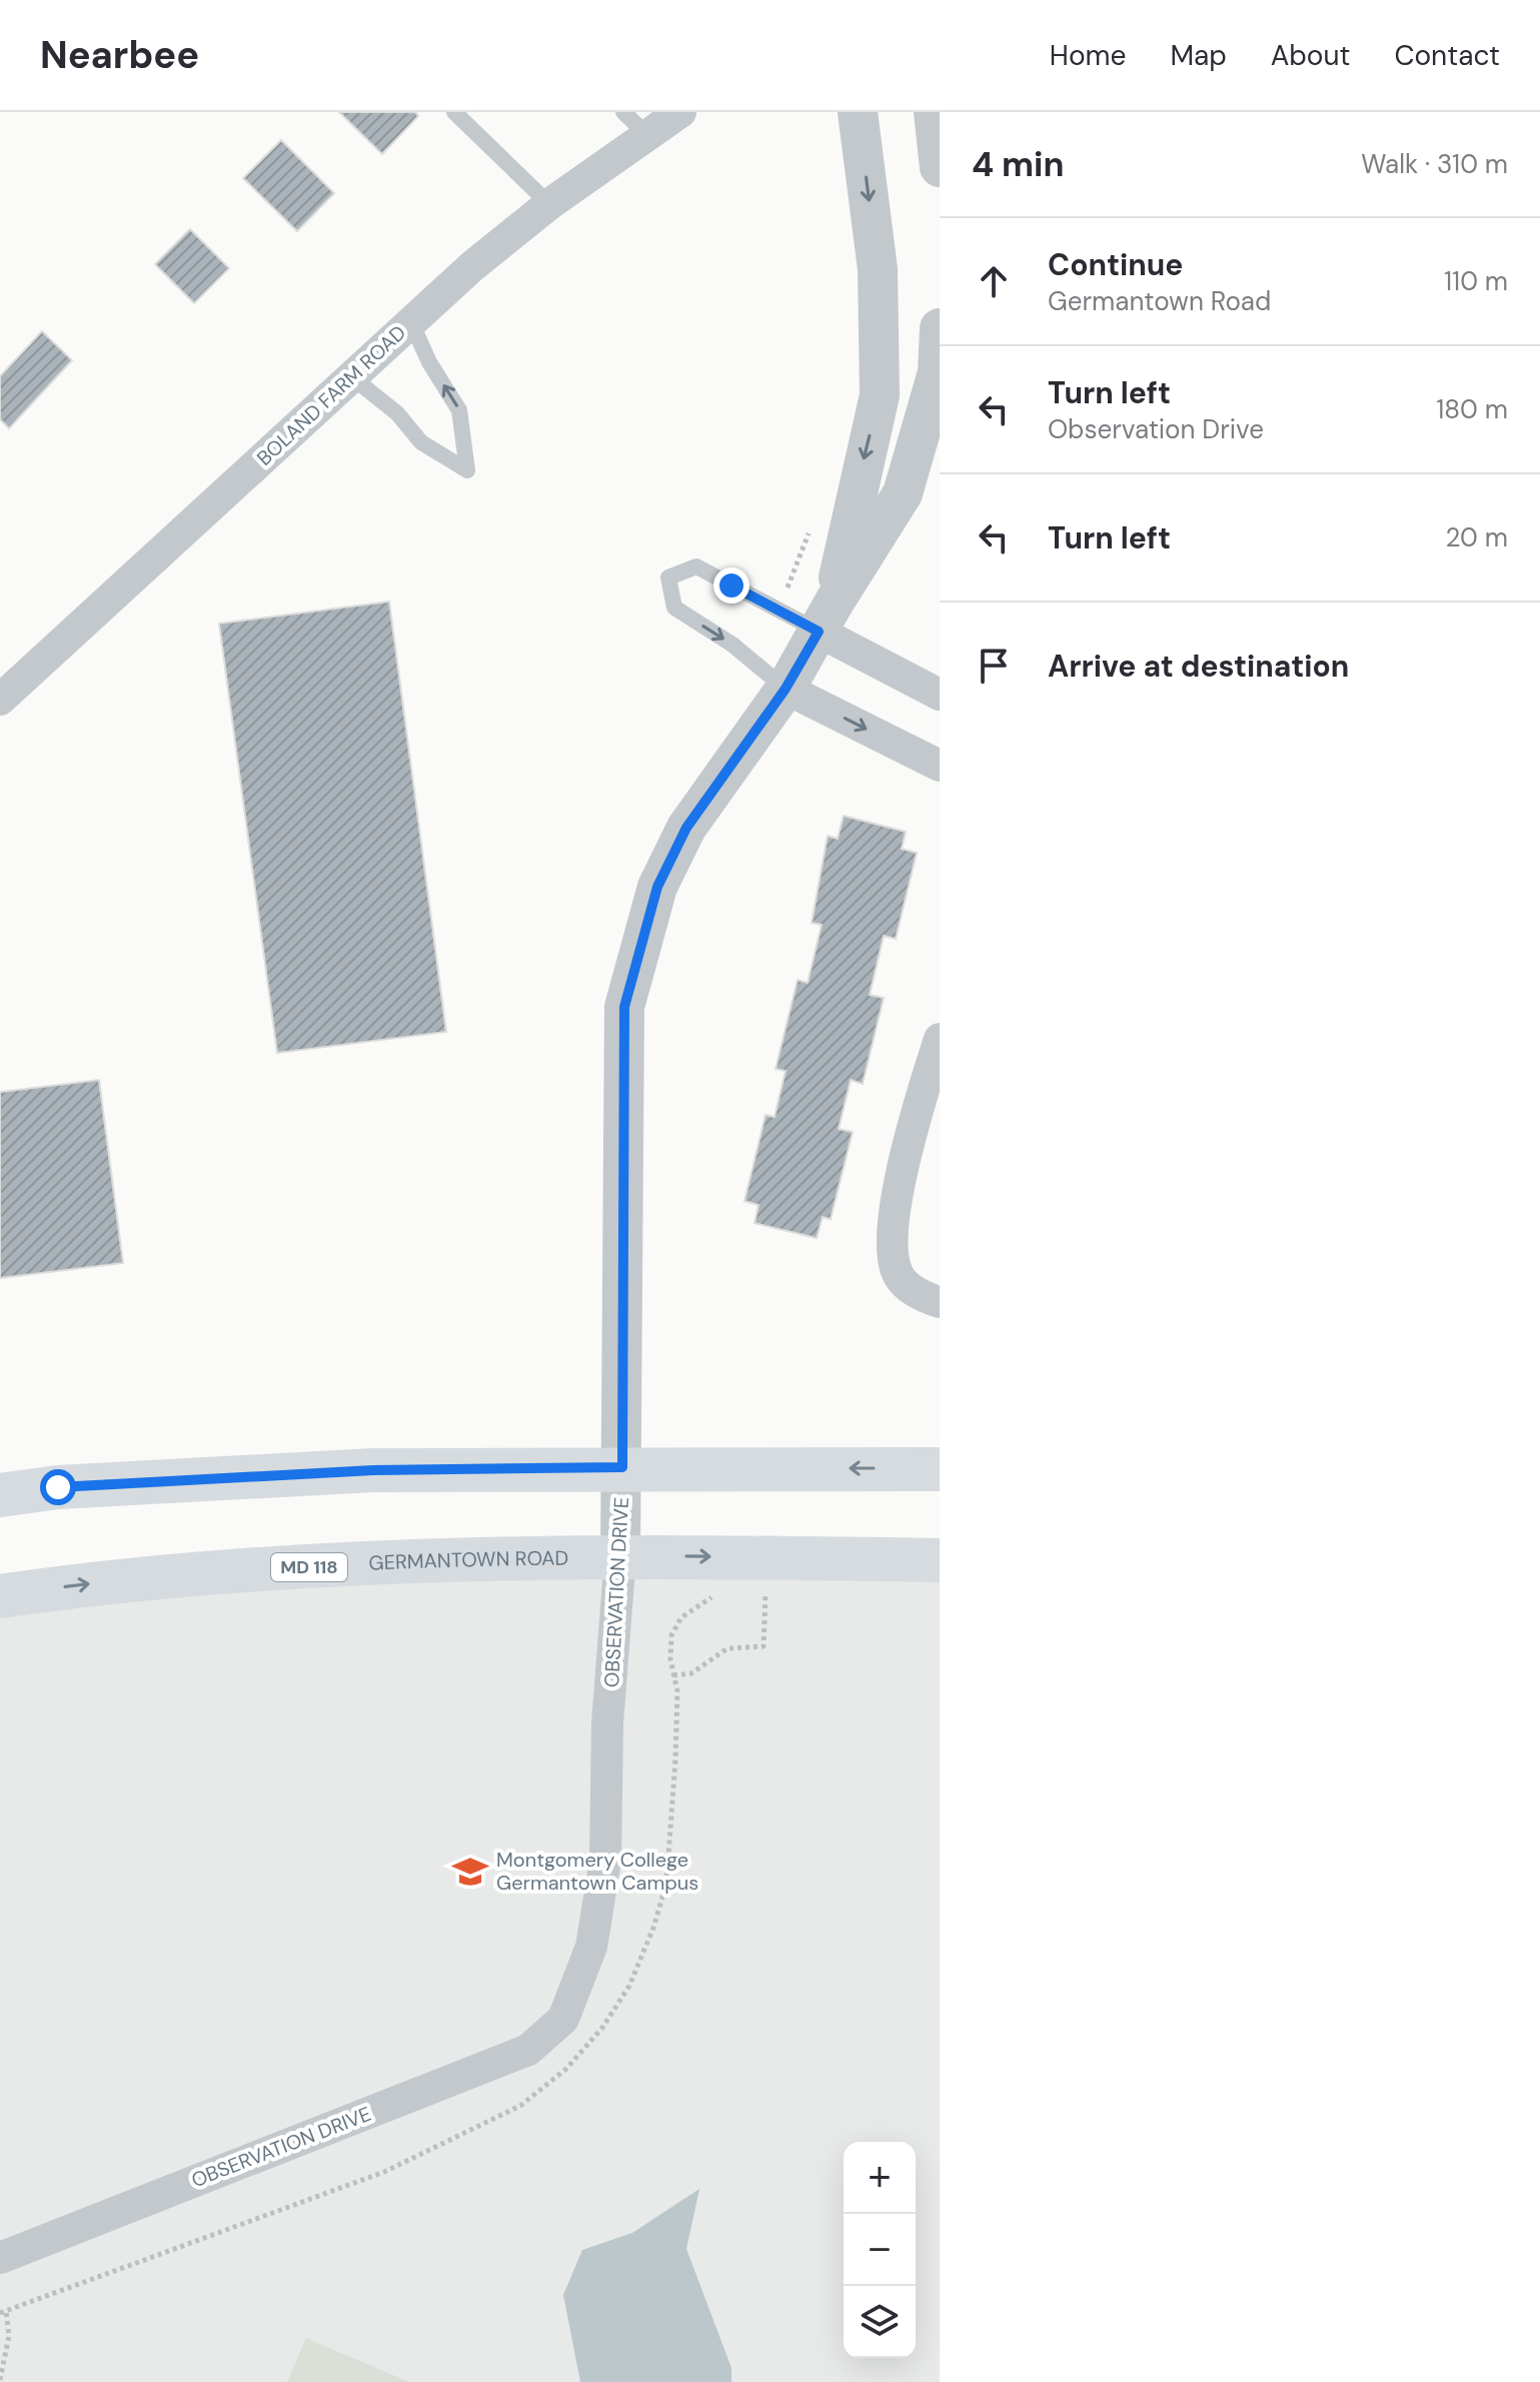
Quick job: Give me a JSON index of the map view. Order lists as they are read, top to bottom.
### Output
{
  "streets": {
    "main road": ["GERMANTOWN ROAD", "MD 118"],
    "street": ["BOLAND FARM ROAD", "OBSERVATION DRIVE"]
  },
  "crossings": [
    ["GERMANTOWN ROAD", "OBSERVATION DRIVE"]
  ],
  "places": {
    "school or university": ["Montgomery College Germantown Campus"]
  },
  "page": {
    "header": "Nearbee",
    "nav": [
      "Home",
      "Map",
      "About",
      "Contact"
    ],
    "heading": ["4 min", "Walk · 310 m"],
    "list": [
      ["Continue", "Germantown Road", "110 m"],
      ["Turn left", "Observation Drive", "180 m"],
      ["Turn left", "20 m"],
      "Arrive at destination"
    ],
    "map_buttons": ["+", "−"]
  }
}
